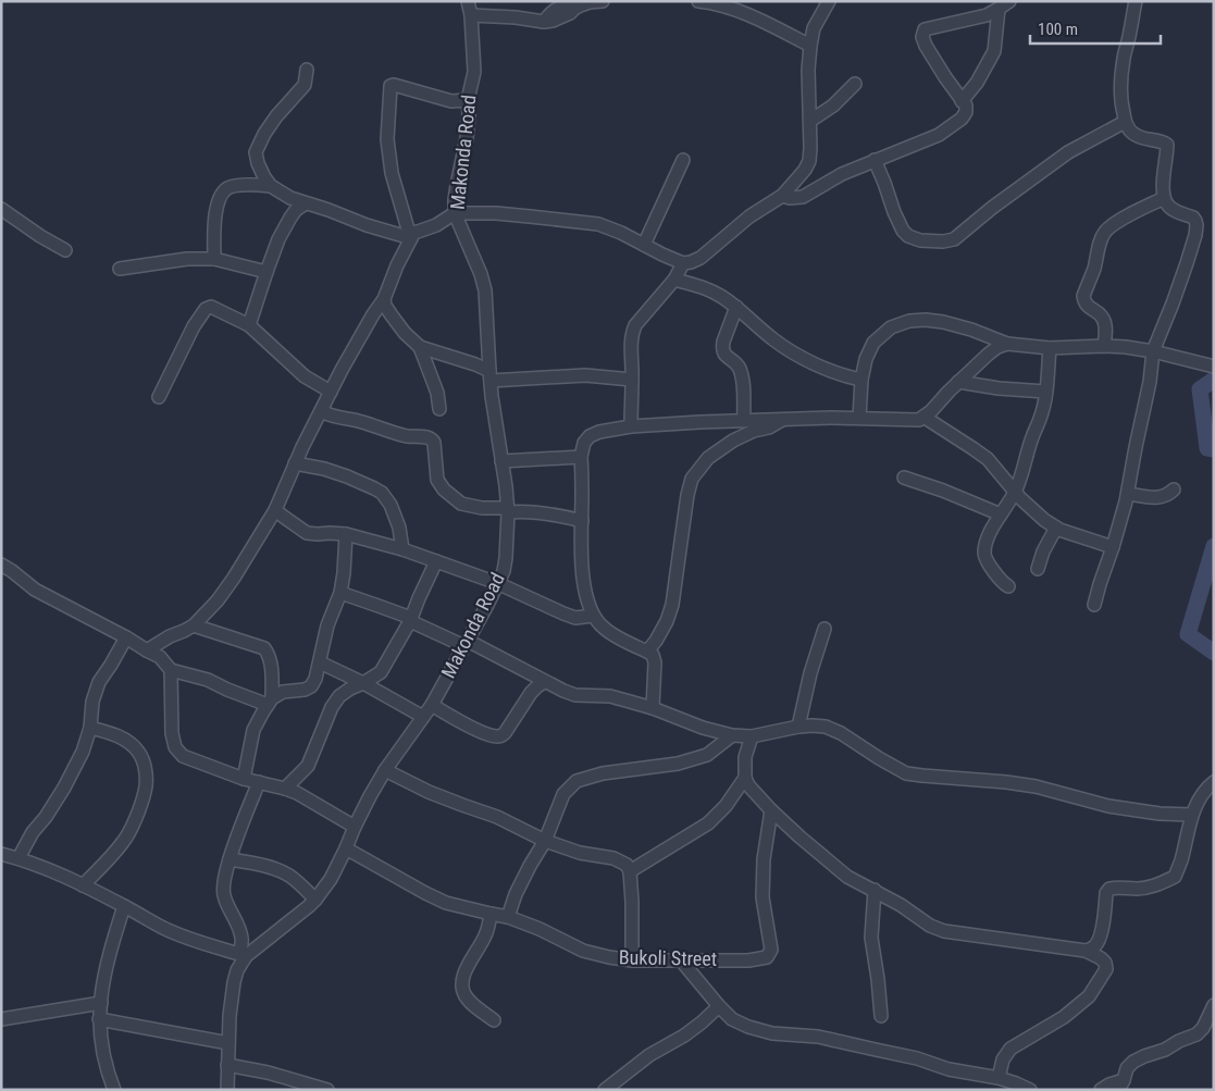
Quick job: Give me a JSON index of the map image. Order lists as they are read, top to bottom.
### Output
{
  "streets": {
    "street": ["Makonda Road", "Bukoli Street"]
  },
  "crossings": [
    ["Makonda Road", "Bukoli Street"]
  ],
  "scale_bar": "100 m"
}
